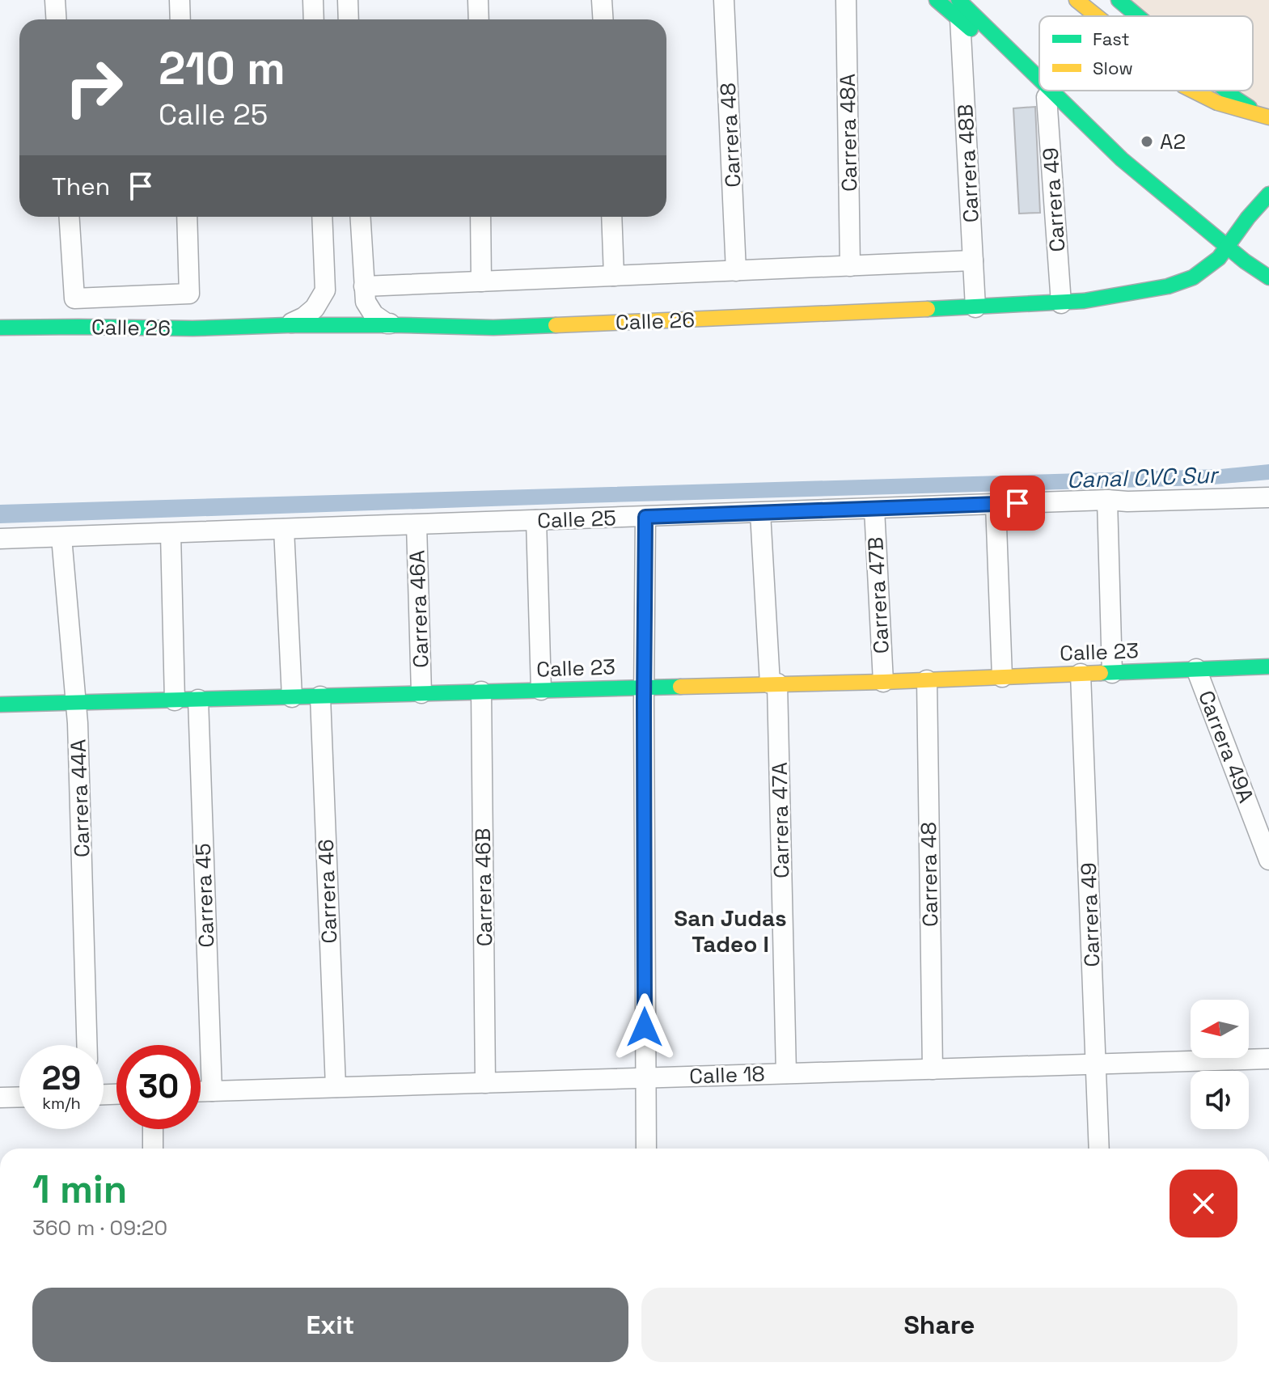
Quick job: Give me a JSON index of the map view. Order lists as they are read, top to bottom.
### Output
{
  "streets": {
    "main road": ["Calle 26", "Calle 23"],
    "street": [
      "Carrera 48A",
      "Carrera 48",
      "Carrera 48B",
      "Carrera 49",
      "Calle 25",
      "Carrera 47B",
      "Carrera 46A",
      "Carrera 49A",
      "Carrera 44A",
      "Carrera 47A",
      "Carrera 46B",
      "Carrera 46",
      "Carrera 45",
      "Calle 18"
    ]
  },
  "crossings": [
    ["Carrera 48", "Calle 23"],
    ["Carrera 48", "Calle 18"],
    ["Carrera 48B", "Calle 26"],
    ["Carrera 49", "Calle 26"],
    ["Carrera 49", "Calle 23"],
    ["Carrera 49", "Calle 18"],
    ["Calle 25", "Carrera 47B"],
    ["Calle 25", "Carrera 46A"],
    ["Calle 25", "Carrera 44A"],
    ["Calle 25", "Carrera 47A"],
    ["Carrera 47B", "Calle 23"],
    ["Carrera 46A", "Calle 23"],
    ["Calle 23", "Carrera 49A"],
    ["Calle 23", "Carrera 44A"],
    ["Calle 23", "Carrera 47A"],
    ["Calle 23", "Carrera 46B"],
    ["Calle 23", "Carrera 46"],
    ["Calle 23", "Carrera 45"],
    ["Carrera 47A", "Calle 18"],
    ["Carrera 46B", "Calle 18"],
    ["Carrera 46", "Calle 18"],
    ["Carrera 45", "Calle 18"]
  ],
  "districts": ["San Judas Tadeo I"],
  "water": ["Canal CVC Sur"],
  "places": ["A2"],
  "legend": ["Fast", "Slow"],
  "north": "left",
  "page": {
    "turn": ["210 m", "Calle 25"],
    "then": "Then",
    "speed": "29 km/h",
    "limit": "30",
    "heading": ["1 min", "360 m · 09:20"],
    "buttons": ["Exit", "Share"]
  }
}
